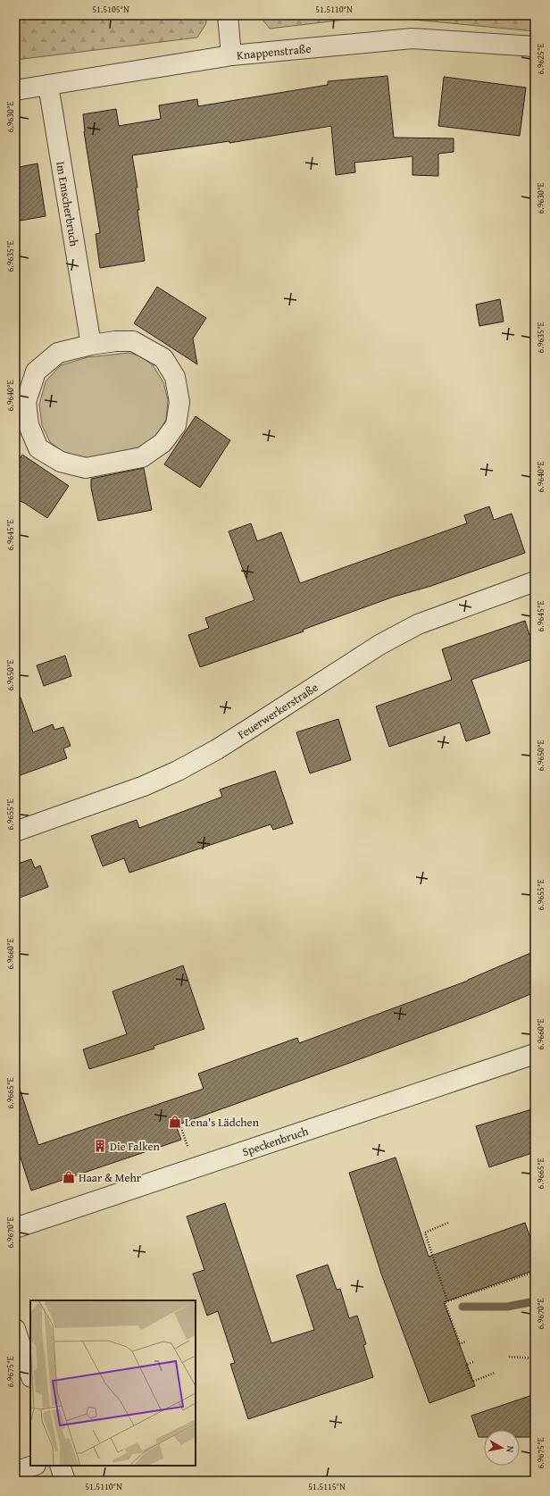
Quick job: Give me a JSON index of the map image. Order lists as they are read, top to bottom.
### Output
{
  "streets": {
    "street": [
      "Knappenstraße",
      "Im Emscherbruch",
      "Feuerwerkerstraße",
      "Speckenbruch"
    ]
  },
  "crossings": [
    ["Knappenstraße", "Im Emscherbruch"]
  ],
  "places": {
    "shop": ["Lena's Lädchen", "Haar & Mehr"],
    "building": ["Die Falken"]
  },
  "north": "right",
  "coordinates": [
    "51.5105°N",
    "51.5110°N",
    "6.9625°E",
    "6.9630°E",
    "6.9635°E",
    "6.9640°E",
    "6.9645°E",
    "6.9650°E",
    "6.9655°E",
    "6.9660°E",
    "6.9665°E",
    "6.9670°E",
    "6.9675°E",
    "51.5115°N"
  ]
}
